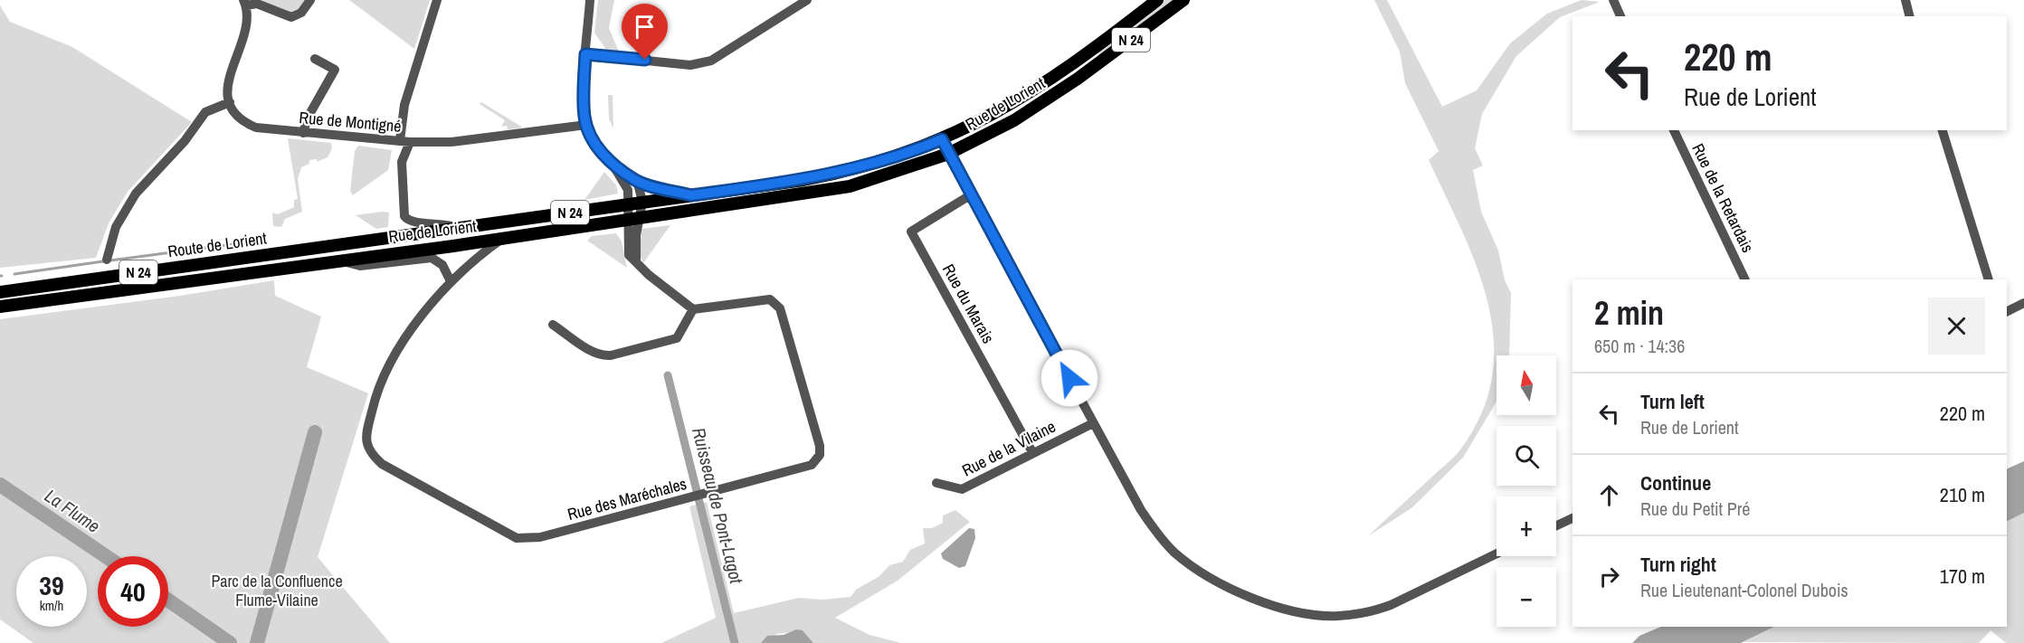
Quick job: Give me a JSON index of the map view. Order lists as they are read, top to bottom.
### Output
{
  "streets": {
    "main road": ["N 24", "Rue de Lorient", "Route de Lorient"],
    "street": [
      "Rue de Montigné",
      "Rue de la Retardais",
      "Rue du Marais",
      "Rue de la Vilaine",
      "Rue des Maréchales"
    ]
  },
  "crossings": [
    ["Rue de Lorient", "Route de Lorient"],
    ["Rue de Lorient", "Rue des Maréchales"],
    ["Rue du Marais", "Rue de la Vilaine"]
  ],
  "water": ["Ruisseau de Pont-Lagot", "La Flume"],
  "parks": ["Parc de la Confluence Flume-Vilaine"],
  "north": "top",
  "page": {
    "turn": ["220 m", "Rue de Lorient"],
    "heading": ["2 min", "650 m · 14:36"],
    "map_buttons": ["+", "−"],
    "list": [
      {
        "name": "Turn left",
        "note": "Rue de Lorient",
        "value": "220 m"
      },
      {
        "name": "Continue",
        "note": "Rue du Petit Pré",
        "value": "210 m"
      },
      {
        "name": "Turn right",
        "note": "Rue Lieutenant-Colonel Dubois",
        "value": "170 m"
      }
    ],
    "speed": "39 km/h",
    "limit": "40"
  }
}
